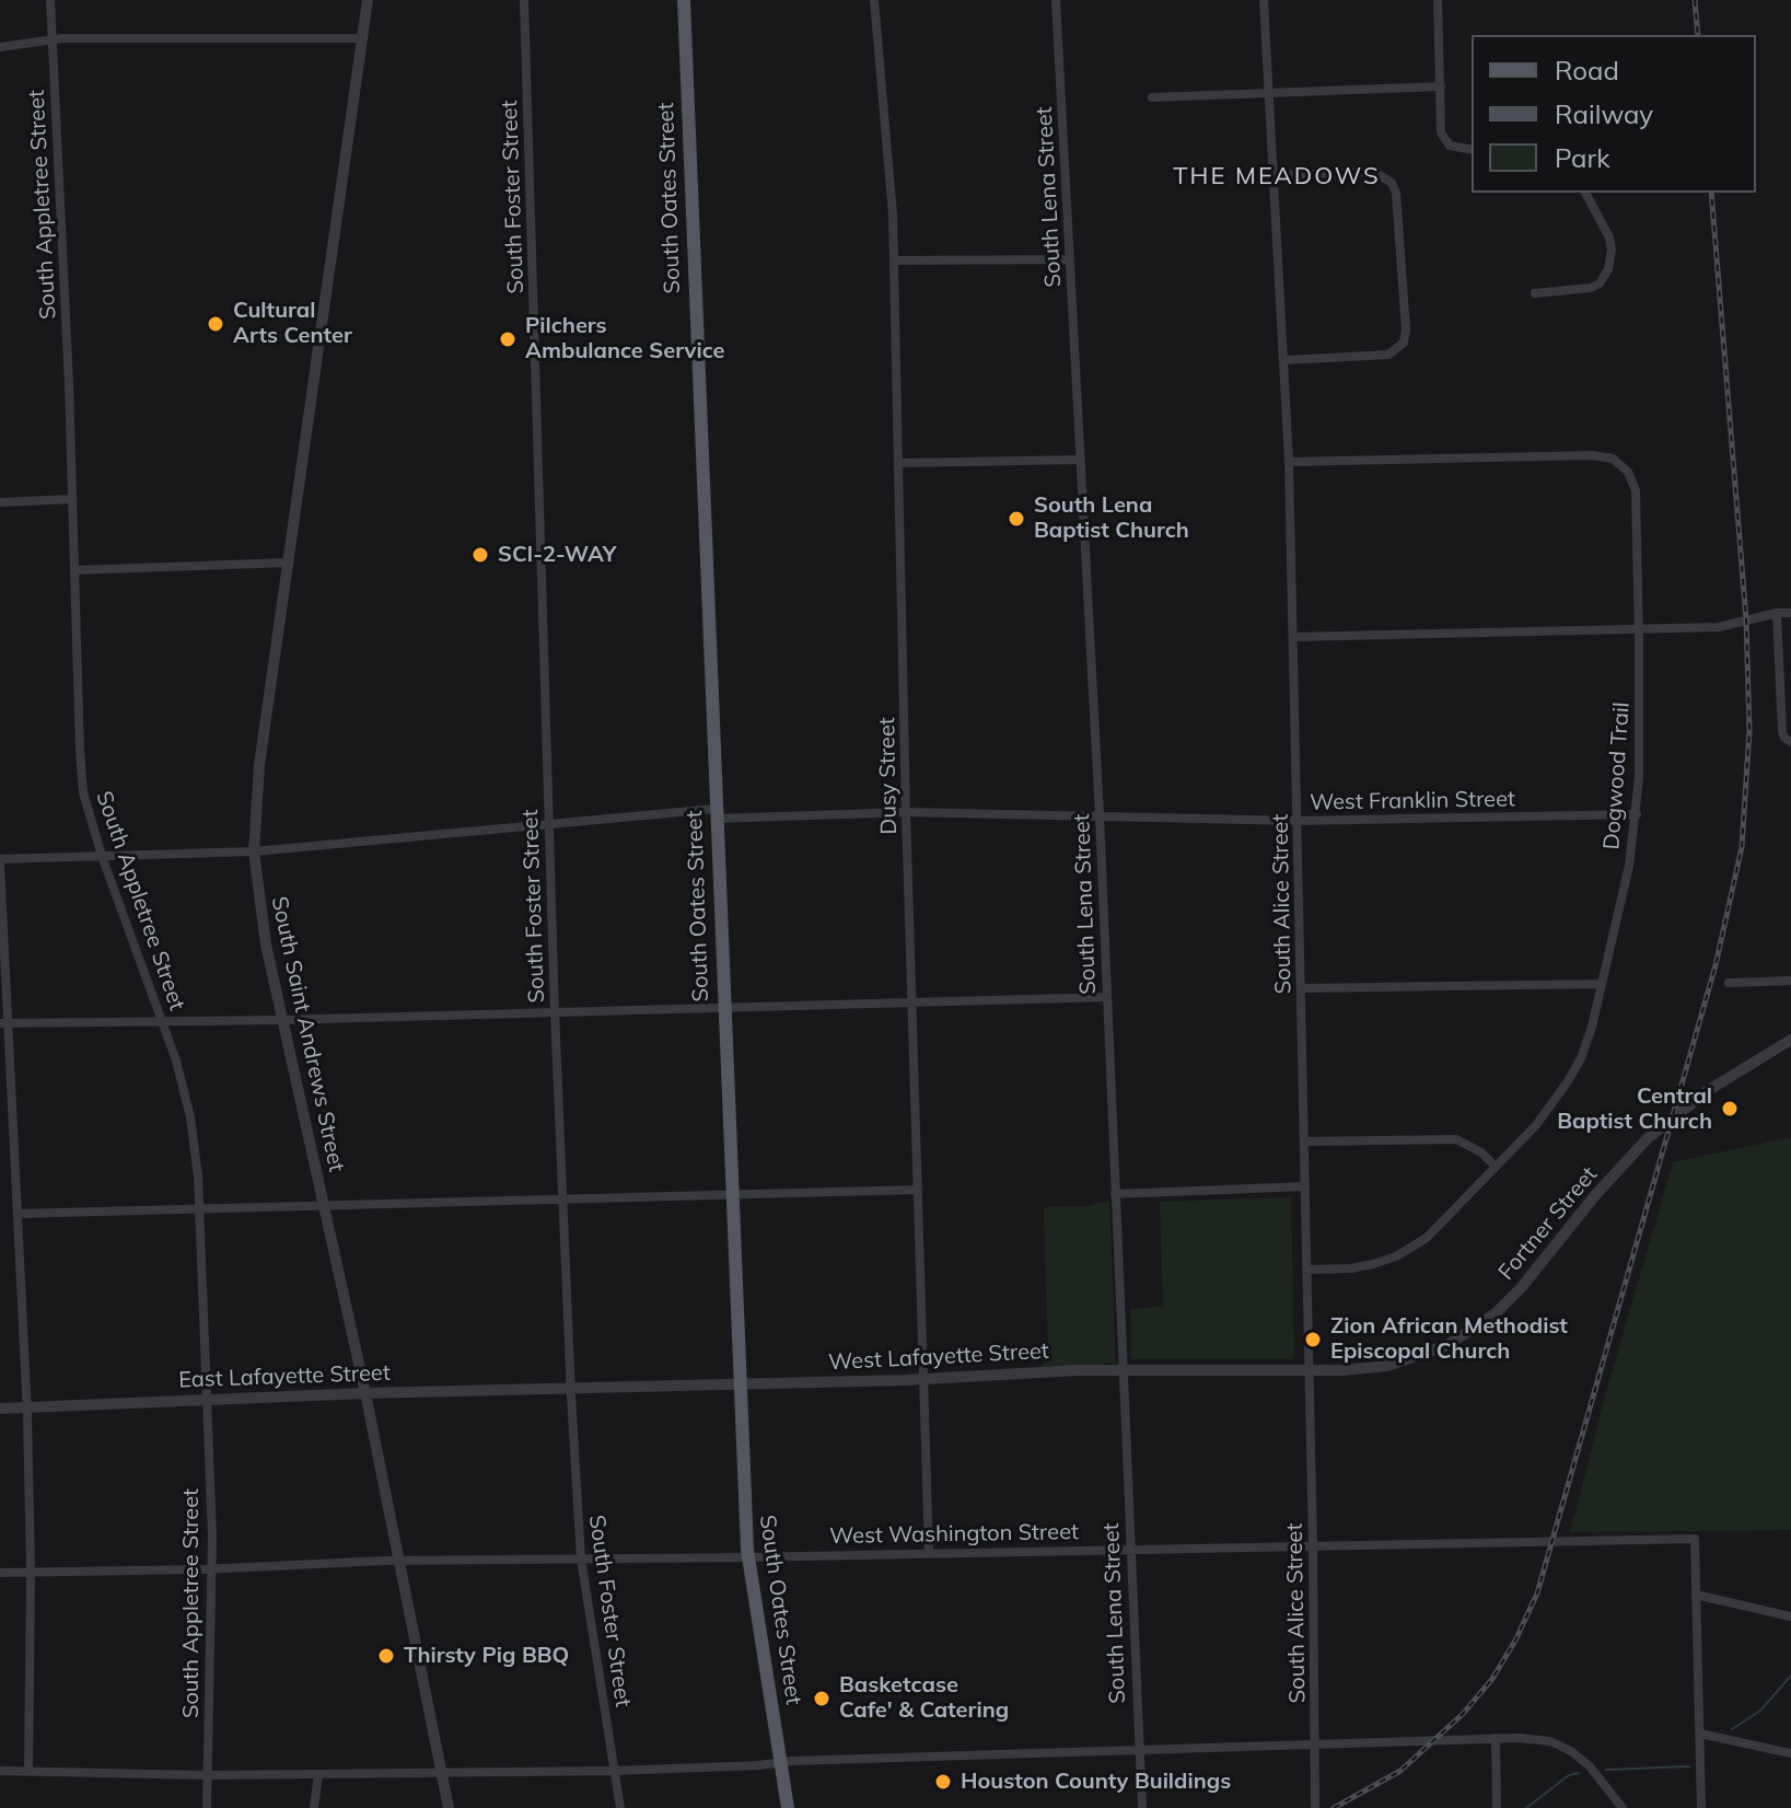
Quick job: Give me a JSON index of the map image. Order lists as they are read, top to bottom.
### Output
{
  "streets": {
    "main road": ["South Oates Street"],
    "street": [
      "South Foster Street",
      "South Lena Street",
      "South Appletree Street",
      "Dusy Street",
      "Dogwood Trail",
      "West Franklin Street",
      "South Alice Street",
      "South Saint Andrews Street",
      "Fortner Street",
      "West Lafayette Street",
      "East Lafayette Street",
      "West Washington Street"
    ]
  },
  "crossings": [
    ["South Foster Street", "West Franklin Street"],
    ["South Foster Street", "West Lafayette Street"],
    ["South Foster Street", "East Lafayette Street"],
    ["South Foster Street", "West Washington Street"],
    ["South Lena Street", "West Franklin Street"],
    ["South Lena Street", "West Lafayette Street"],
    ["South Lena Street", "West Washington Street"],
    ["South Oates Street", "West Franklin Street"],
    ["South Oates Street", "West Lafayette Street"],
    ["South Oates Street", "West Washington Street"],
    ["South Appletree Street", "West Franklin Street"],
    ["South Appletree Street", "East Lafayette Street"],
    ["South Appletree Street", "West Washington Street"],
    ["Dusy Street", "West Franklin Street"],
    ["Dusy Street", "West Lafayette Street"],
    ["Dusy Street", "West Washington Street"],
    ["Dogwood Trail", "West Franklin Street"],
    ["Dogwood Trail", "South Alice Street"],
    ["West Franklin Street", "South Alice Street"],
    ["West Franklin Street", "South Saint Andrews Street"],
    ["South Alice Street", "Fortner Street"],
    ["South Alice Street", "West Lafayette Street"],
    ["South Alice Street", "West Washington Street"],
    ["South Saint Andrews Street", "East Lafayette Street"],
    ["South Saint Andrews Street", "West Washington Street"],
    ["Fortner Street", "West Lafayette Street"],
    ["West Lafayette Street", "East Lafayette Street"]
  ],
  "districts": ["THE MEADOWS"],
  "places": [
    "Cultural Arts Center",
    "Pilchers Ambulance Service",
    "South Lena Baptist Church",
    "SCI-2-WAY",
    "Central Baptist Church",
    "Zion African Methodist Episcopal Church",
    "Thirsty Pig BBQ",
    "Basketcase Cafe' & Catering",
    "Houston County Buildings"
  ],
  "legend": ["Road", "Railway", "Park"]
}
